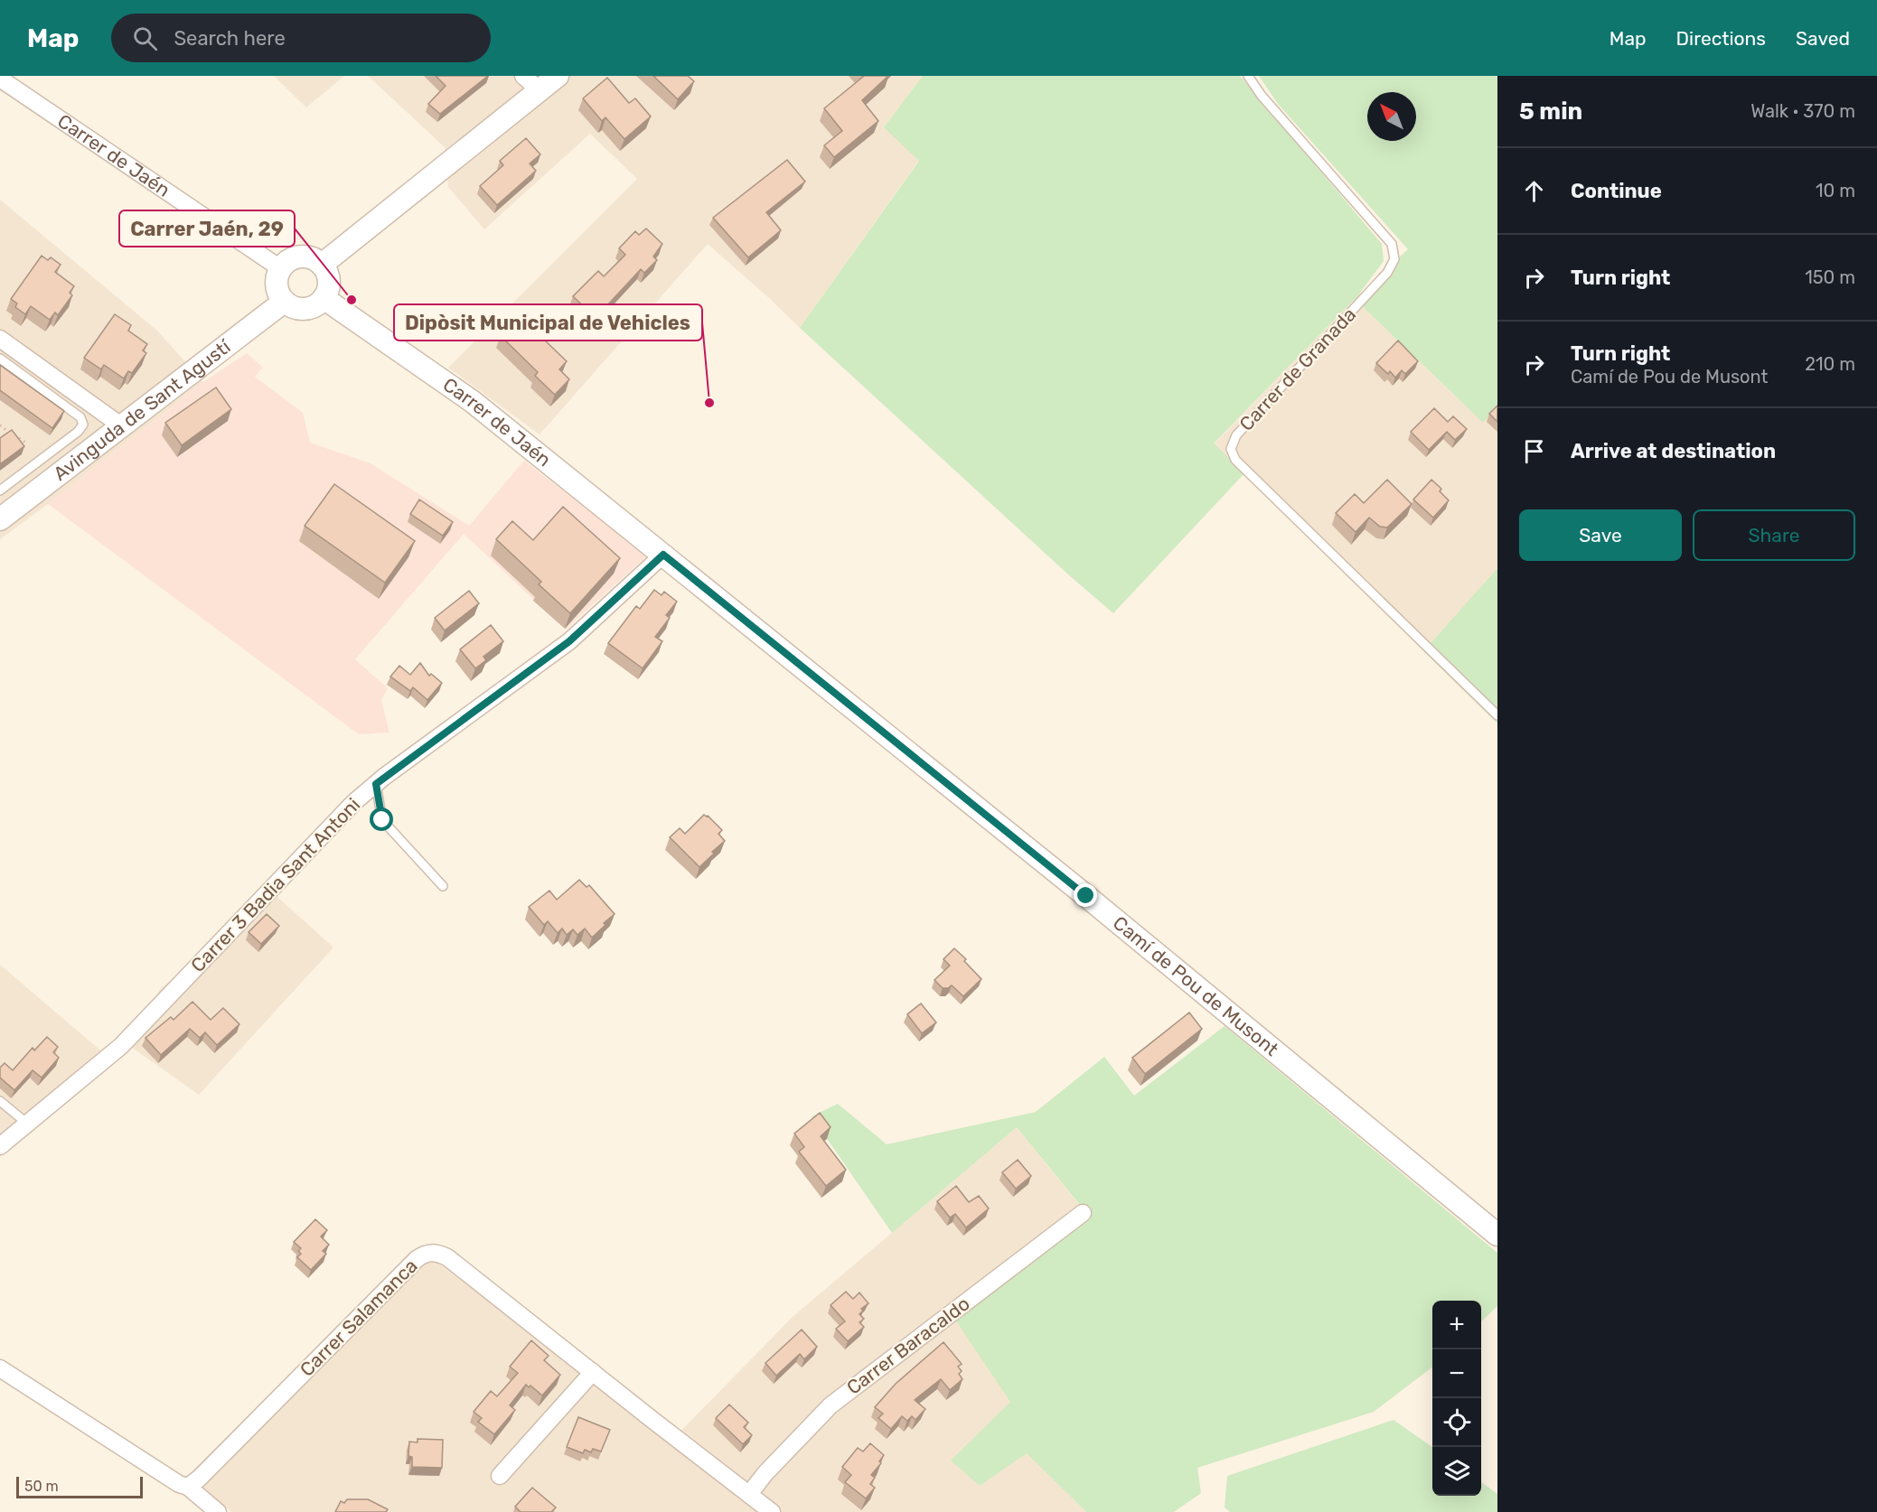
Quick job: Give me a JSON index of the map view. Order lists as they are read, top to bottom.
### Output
{
  "streets": {
    "street": [
      "Carrer de Jaén",
      "Avinguda de Sant Agustí",
      "Carrer 3 Badia Sant Antoni",
      "Camí de Pou de Musont",
      "Carrer Salamanca",
      "Carrer Baracaldo"
    ],
    "lane": ["Carrer de Granada"]
  },
  "crossings": [
    ["Carrer de Jaén", "Avinguda de Sant Agustí"],
    ["Carrer de Jaén", "Carrer 3 Badia Sant Antoni"],
    ["Carrer de Jaén", "Camí de Pou de Musont"],
    ["Carrer 3 Badia Sant Antoni", "Camí de Pou de Musont"],
    ["Carrer Salamanca", "Carrer Baracaldo"]
  ],
  "places": ["Carrer Jaén, 29", "Dipòsit Municipal de Vehicles"],
  "scale_bar": "50 m",
  "north": "top left",
  "page": {
    "header": "Map",
    "search": "Search here",
    "nav": ["Map", "Directions", "Saved"],
    "heading": ["5 min", "Walk · 370 m"],
    "list": [
      ["Continue", "10 m"],
      ["Turn right", "150 m"],
      ["Turn right", "Camí de Pou de Musont", "210 m"],
      "Arrive at destination"
    ],
    "buttons": ["Save", "Share"],
    "map_buttons": ["+", "−"],
    "scale": "50 m"
  }
}
